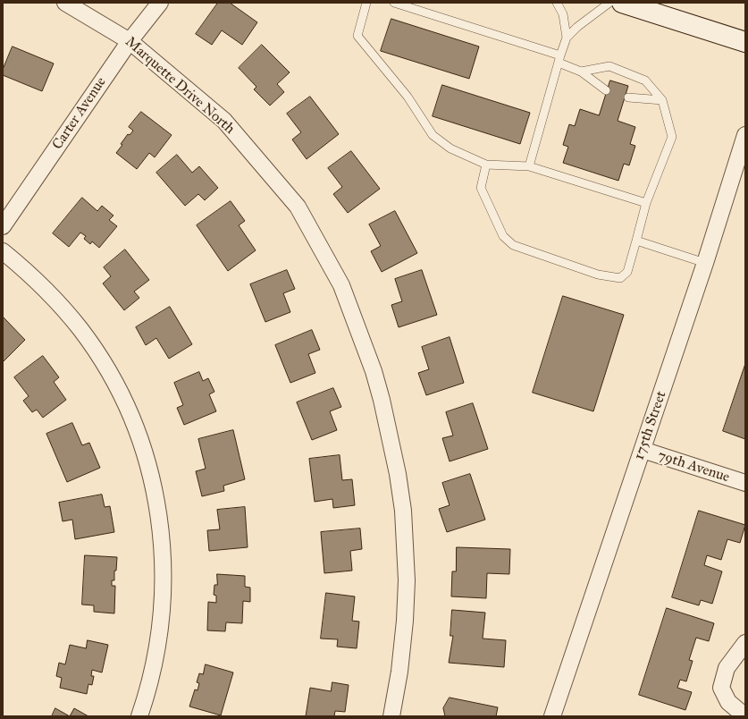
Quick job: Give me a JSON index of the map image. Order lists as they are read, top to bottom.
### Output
{
  "streets": {
    "street": [
      "Marquette Drive North",
      "Carter Avenue",
      "175th Street",
      "79th Avenue"
    ]
  },
  "crossings": [
    ["Marquette Drive North", "Carter Avenue"],
    ["175th Street", "79th Avenue"]
  ]
}
